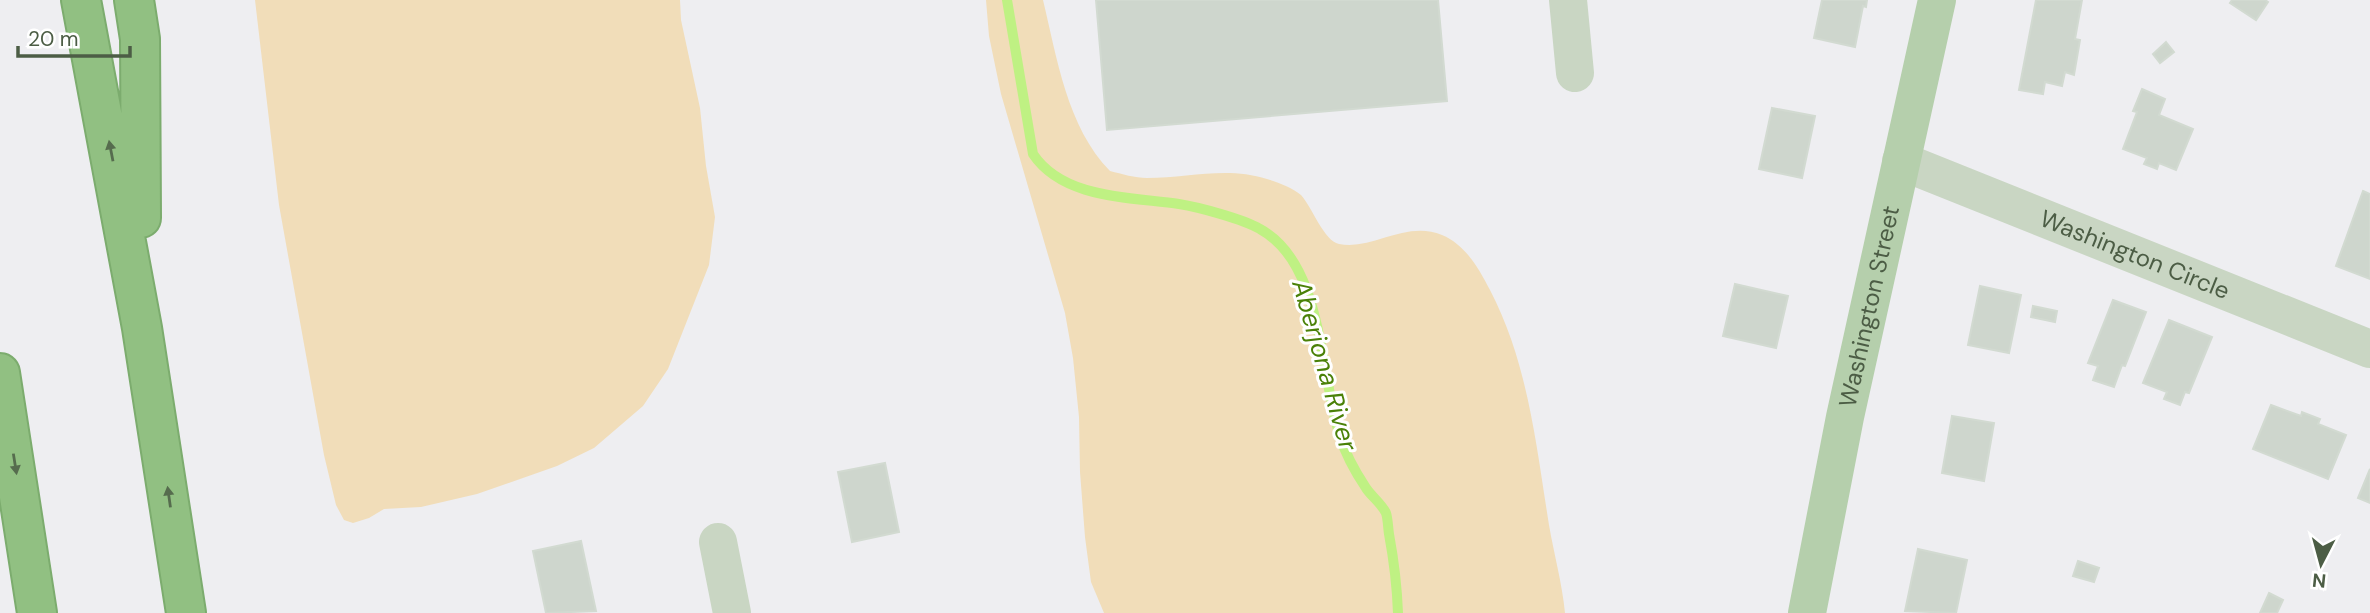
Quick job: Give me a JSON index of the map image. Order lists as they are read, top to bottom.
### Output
{
  "streets": {
    "main road": ["Washington Street"],
    "street": ["Washington Circle"]
  },
  "crossings": [
    ["Washington Circle", "Washington Street"]
  ],
  "water": ["Aberjona River"],
  "scale_bar": "20 m",
  "north": "bottom"
}
